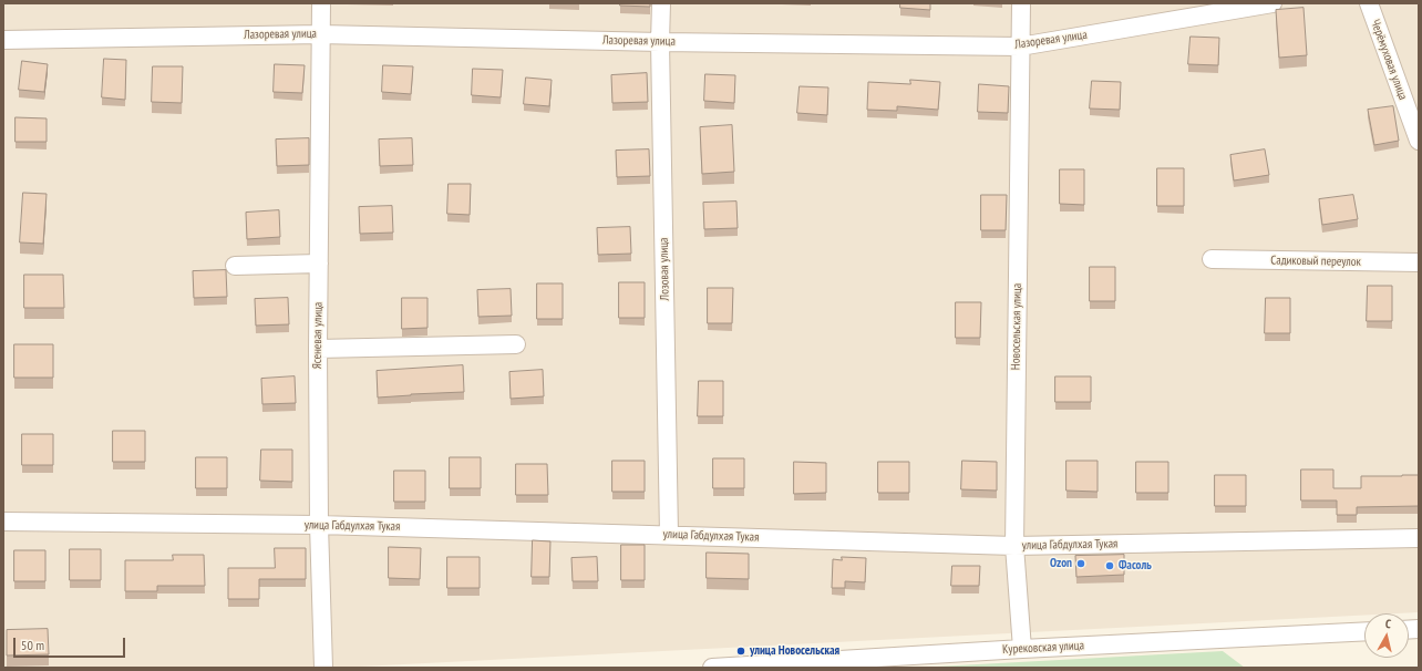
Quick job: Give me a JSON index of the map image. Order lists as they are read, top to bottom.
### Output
{
  "streets": {
    "street": [
      "Лазоревая улица",
      "Черёмуховая улица",
      "Садиковый переулок",
      "Лозовая улица",
      "Новосельская улица",
      "Ясеневая улица",
      "улица Габдулхая Тукая",
      "Курековская улица"
    ]
  },
  "crossings": [
    ["Лазоревая улица", "Лозовая улица"],
    ["Лазоревая улица", "Новосельская улица"],
    ["Лазоревая улица", "Ясеневая улица"],
    ["Лозовая улица", "улица Габдулхая Тукая"],
    ["Новосельская улица", "улица Габдулхая Тукая"],
    ["Новосельская улица", "Курековская улица"],
    ["Ясеневая улица", "улица Габдулхая Тукая"]
  ],
  "places": ["Ozon", "Фасоль", "улица Новосельская"],
  "scale_bar": "50 m",
  "north": "top"
}
